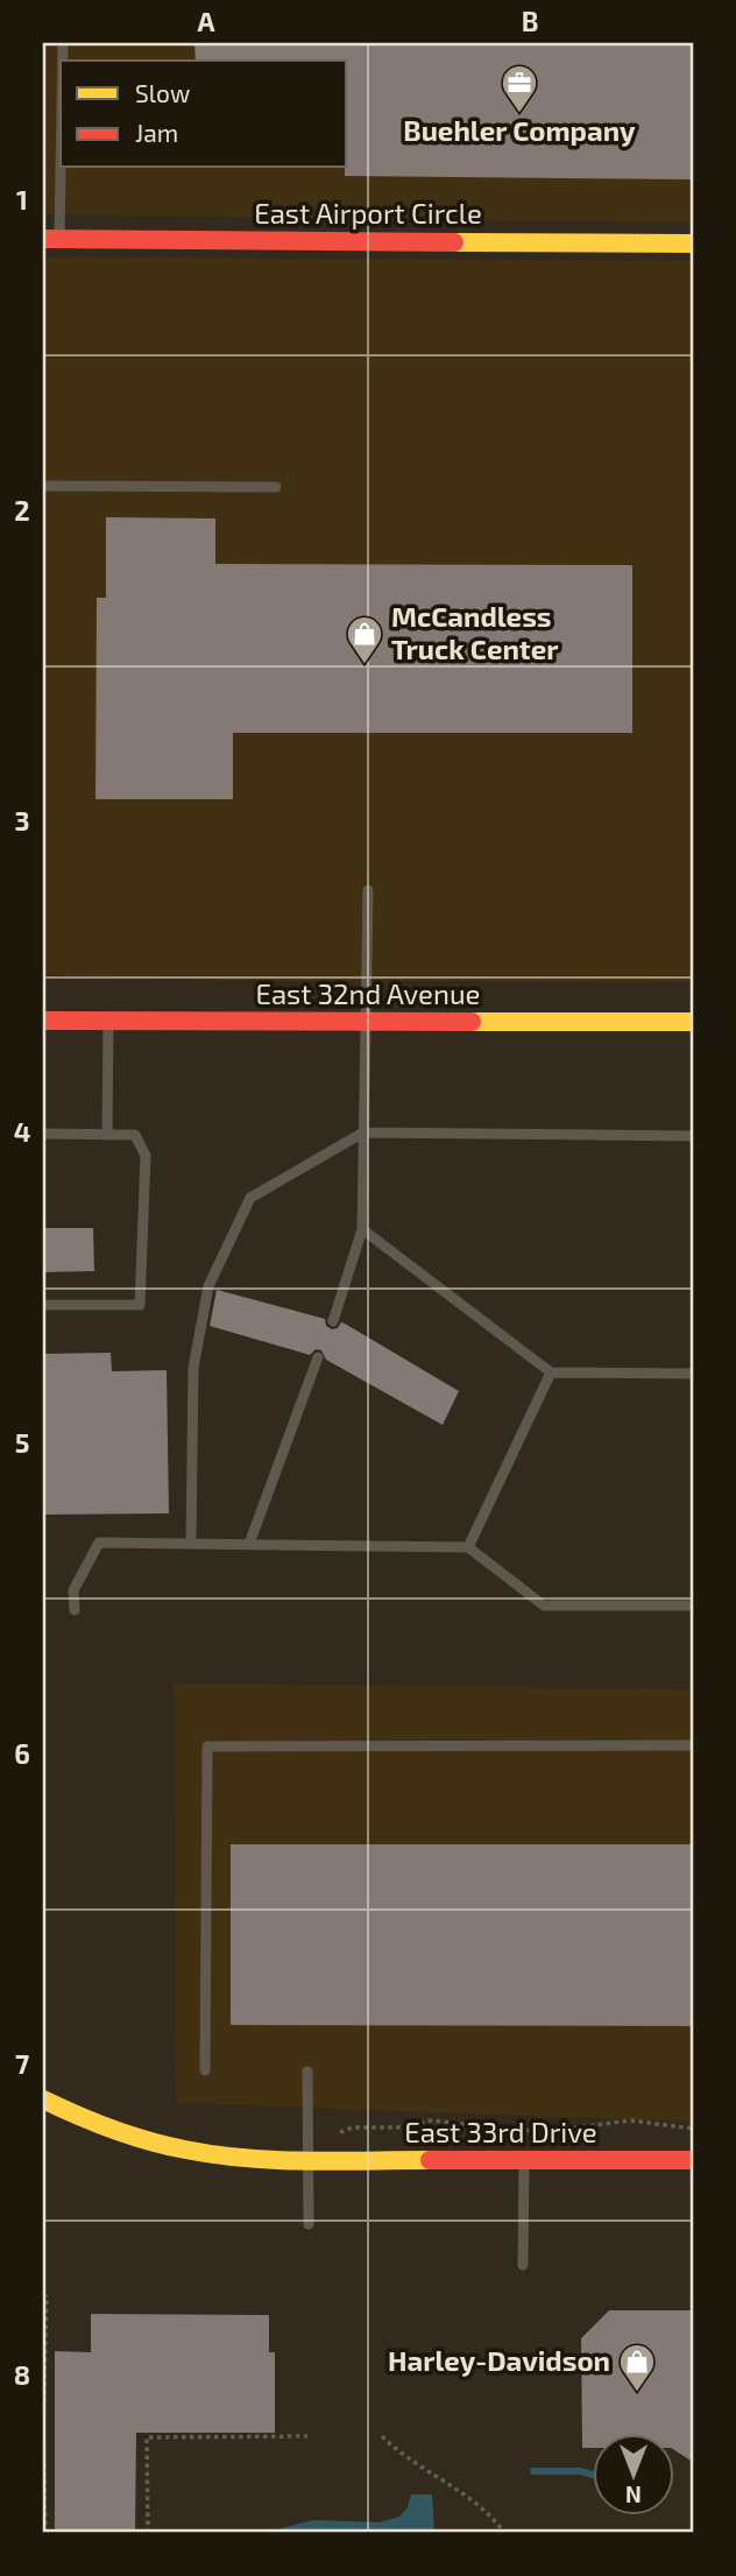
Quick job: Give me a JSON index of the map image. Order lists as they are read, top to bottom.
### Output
{
  "streets": {
    "street": ["East Airport Circle", "East 32nd Avenue", "East 33rd Drive"]
  },
  "places": {
    "office": ["Buehler Company"],
    "shop": ["McCandless Truck Center", "Harley-Davidson"]
  },
  "legend": ["Slow", "Jam"],
  "north": "bottom",
  "grid": {
    "columns": ["A", "B"],
    "rows": [
      "1",
      "2",
      "3",
      "4",
      "5",
      "6",
      "7",
      "8"
    ]
  }
}
